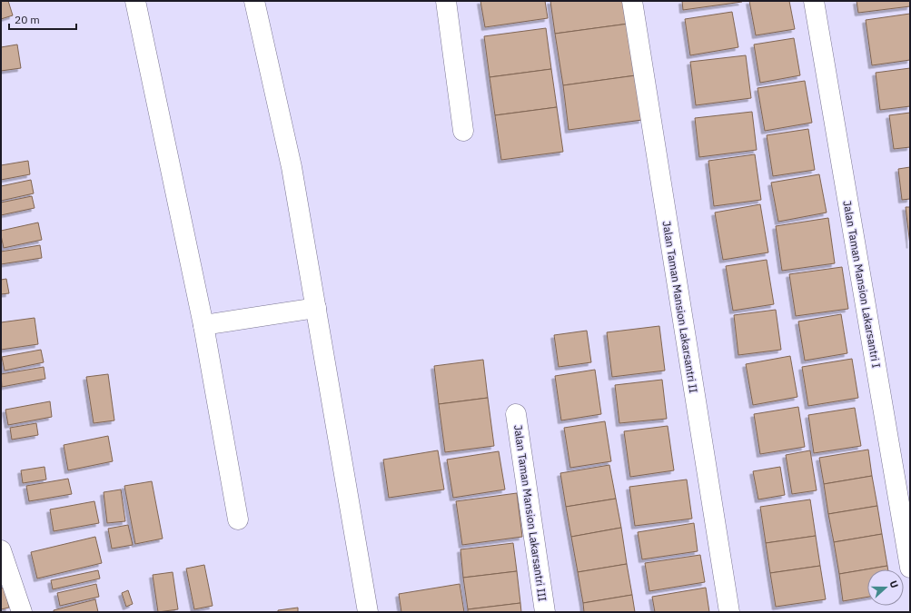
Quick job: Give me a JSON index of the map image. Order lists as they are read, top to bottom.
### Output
{
  "streets": {
    "street": ["Jalan Taman Mansion Lakarsantri I", "Jalan Taman Mansion Lakarsantri II", "Jalan Taman Mansion Lakarsantri III"]
  },
  "scale_bar": "20 m",
  "north": "right"
}
